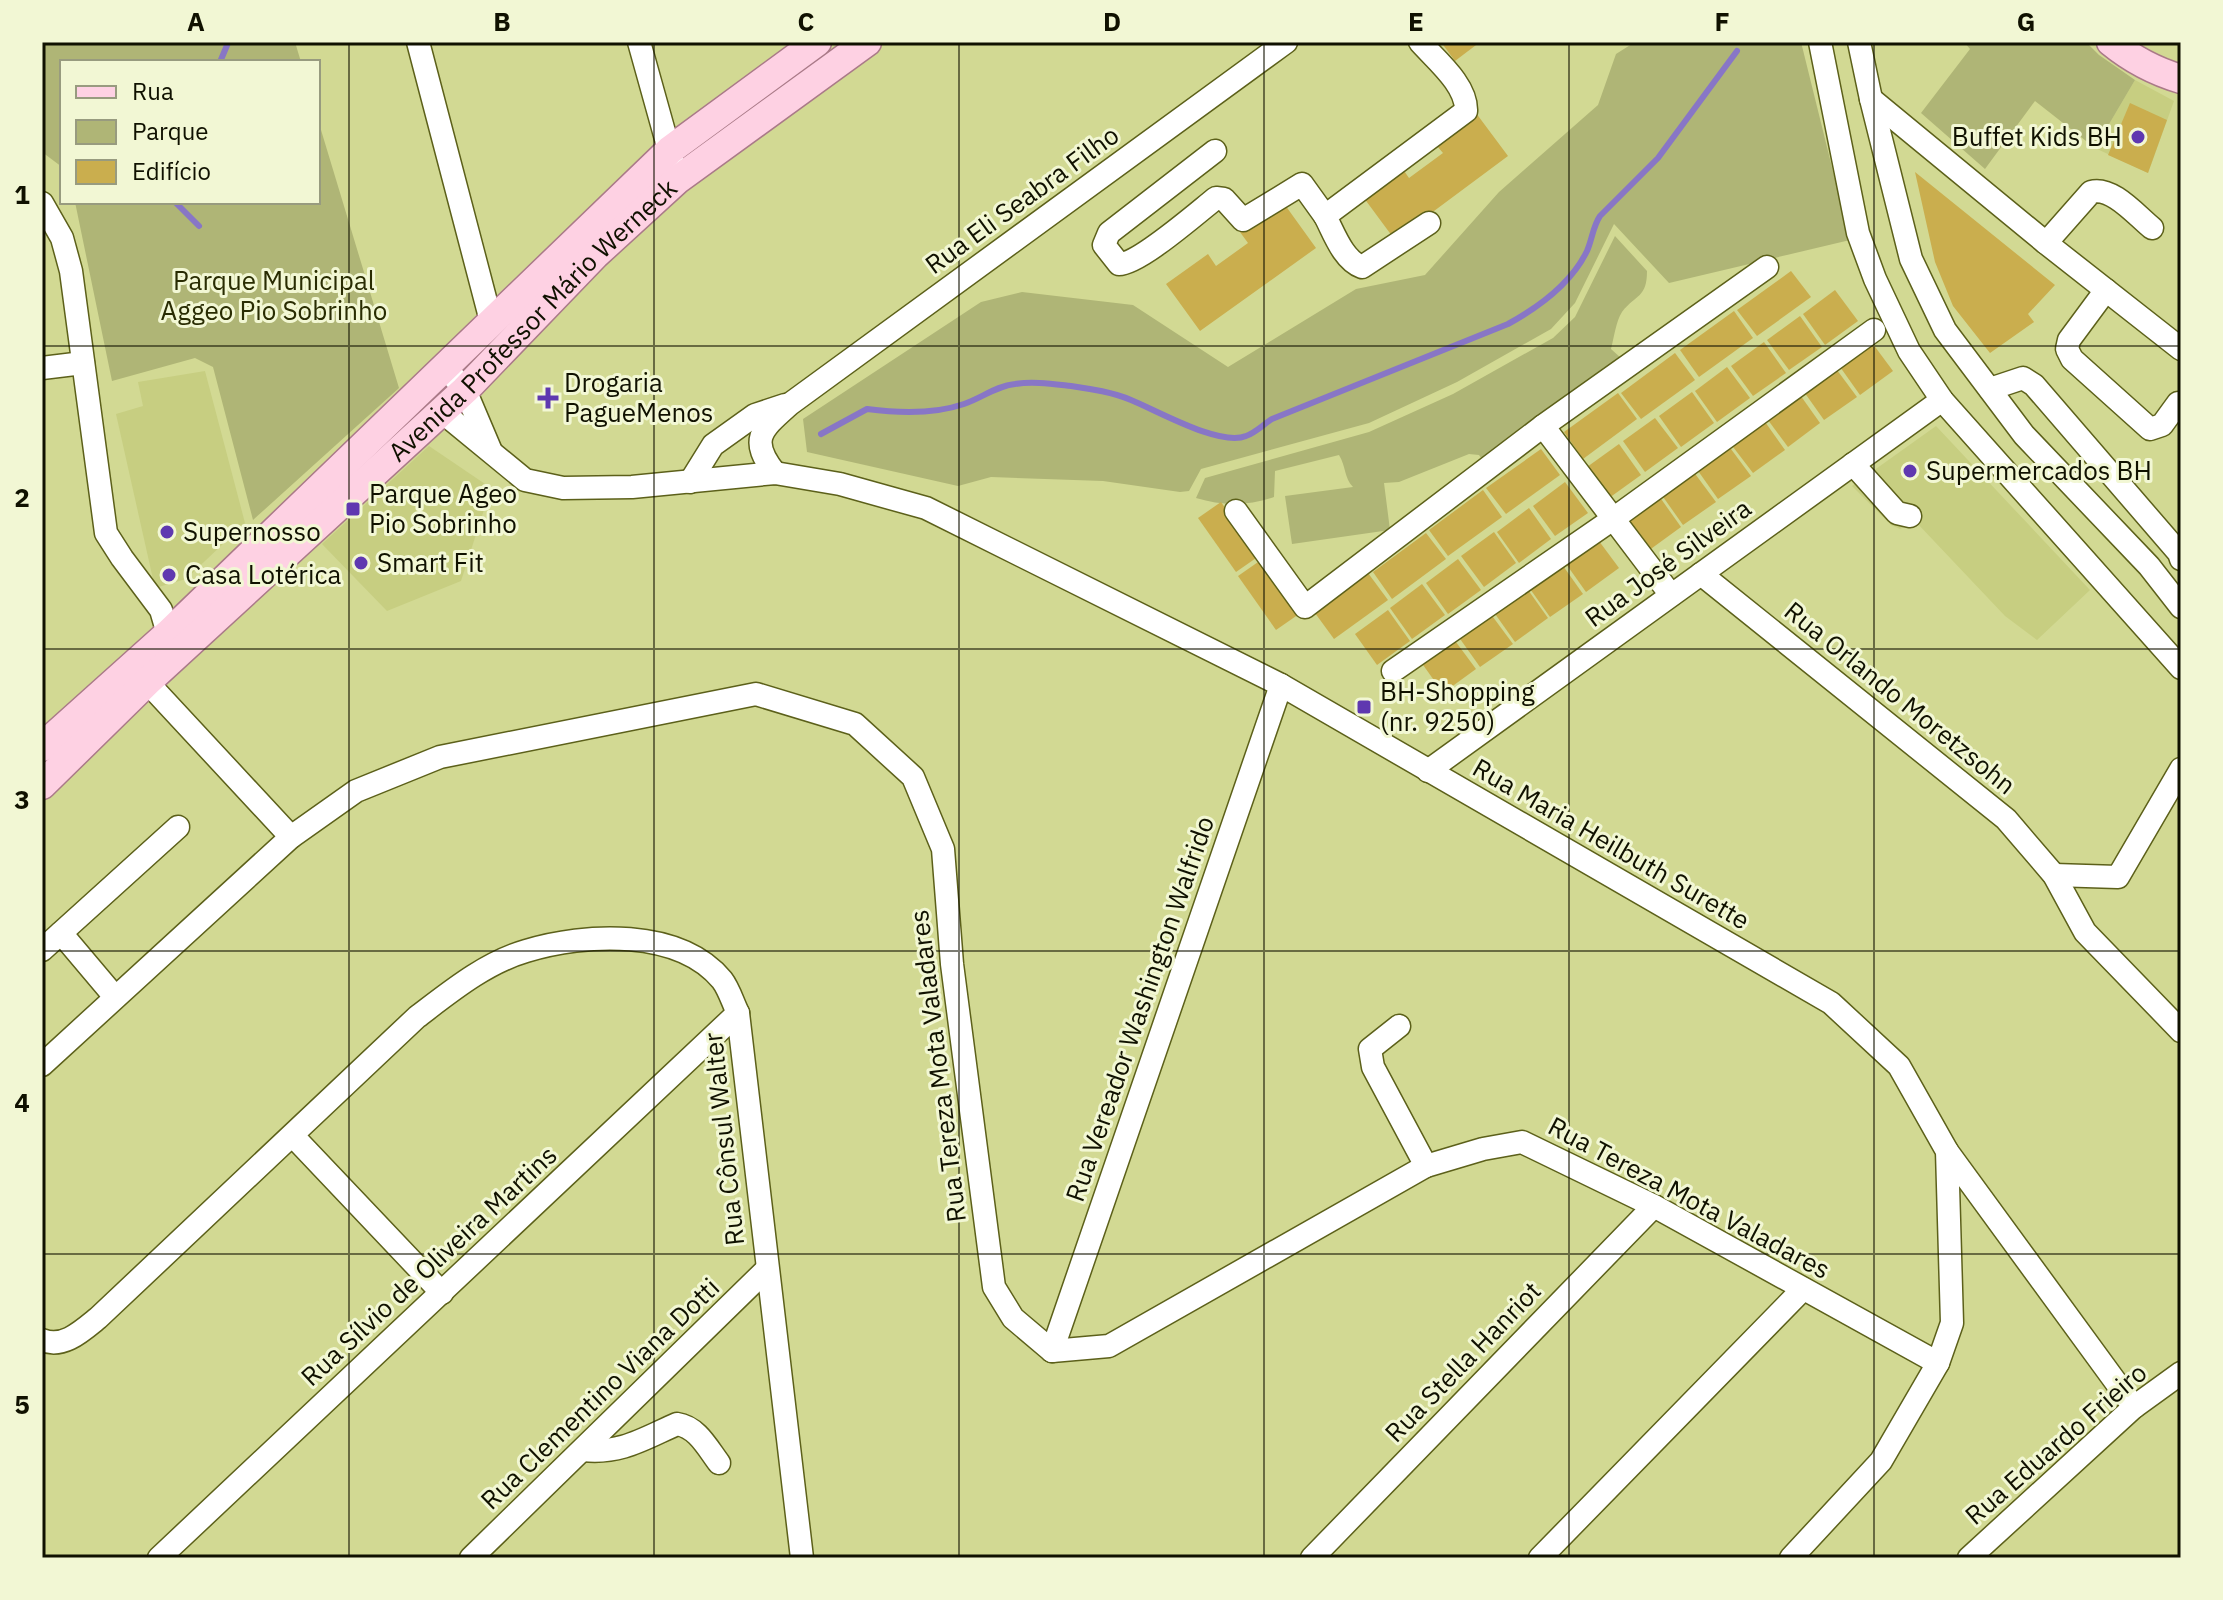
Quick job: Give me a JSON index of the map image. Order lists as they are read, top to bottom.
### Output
{
  "streets": {
    "main road": ["Avenida Professor Mário Werneck"],
    "street": [
      "Rua Eli Seabra Filho",
      "Rua José Silveira",
      "Rua Orlando Moretzsohn",
      "Rua Maria Heilbuth Surette",
      "Rua Vereador Washington Walfrido",
      "Rua Tereza Mota Valadares",
      "Rua Cônsul Walter",
      "Rua Sílvio de Oliveira Martins",
      "Rua Stella Hanriot",
      "Rua Clementino Viana Dotti",
      "Rua Eduardo Frieiro"
    ]
  },
  "crossings": [
    ["Rua Eli Seabra Filho", "Rua Maria Heilbuth Surette"],
    ["Avenida Professor Mário Werneck", "Rua Maria Heilbuth Surette"],
    ["Rua José Silveira", "Rua Orlando Moretzsohn"],
    ["Rua José Silveira", "Rua Maria Heilbuth Surette"],
    ["Rua Maria Heilbuth Surette", "Rua Vereador Washington Walfrido"],
    ["Rua Maria Heilbuth Surette", "Rua Tereza Mota Valadares"],
    ["Rua Vereador Washington Walfrido", "Rua Tereza Mota Valadares"],
    ["Rua Tereza Mota Valadares", "Rua Stella Hanriot"],
    ["Rua Cônsul Walter", "Rua Sílvio de Oliveira Martins"],
    ["Rua Cônsul Walter", "Rua Clementino Viana Dotti"]
  ],
  "parks": ["Parque Municipal Aggeo Pio Sobrinho"],
  "places": {
    "other": [
      "Buffet Kids BH",
      "Supermercados BH",
      "Supernosso",
      "Smart Fit",
      "Casa Lotérica"
    ],
    "health": ["Drogaria PagueMenos"],
    "transit": ["Parque Ageo Pio Sobrinho", "BH-Shopping (nr. 9250)"]
  },
  "legend": ["Rua", "Parque", "Edifício"],
  "grid": {
    "columns": [
      "A",
      "B",
      "C",
      "D",
      "E",
      "F",
      "G"
    ],
    "rows": [
      "1",
      "2",
      "3",
      "4",
      "5"
    ]
  }
}
